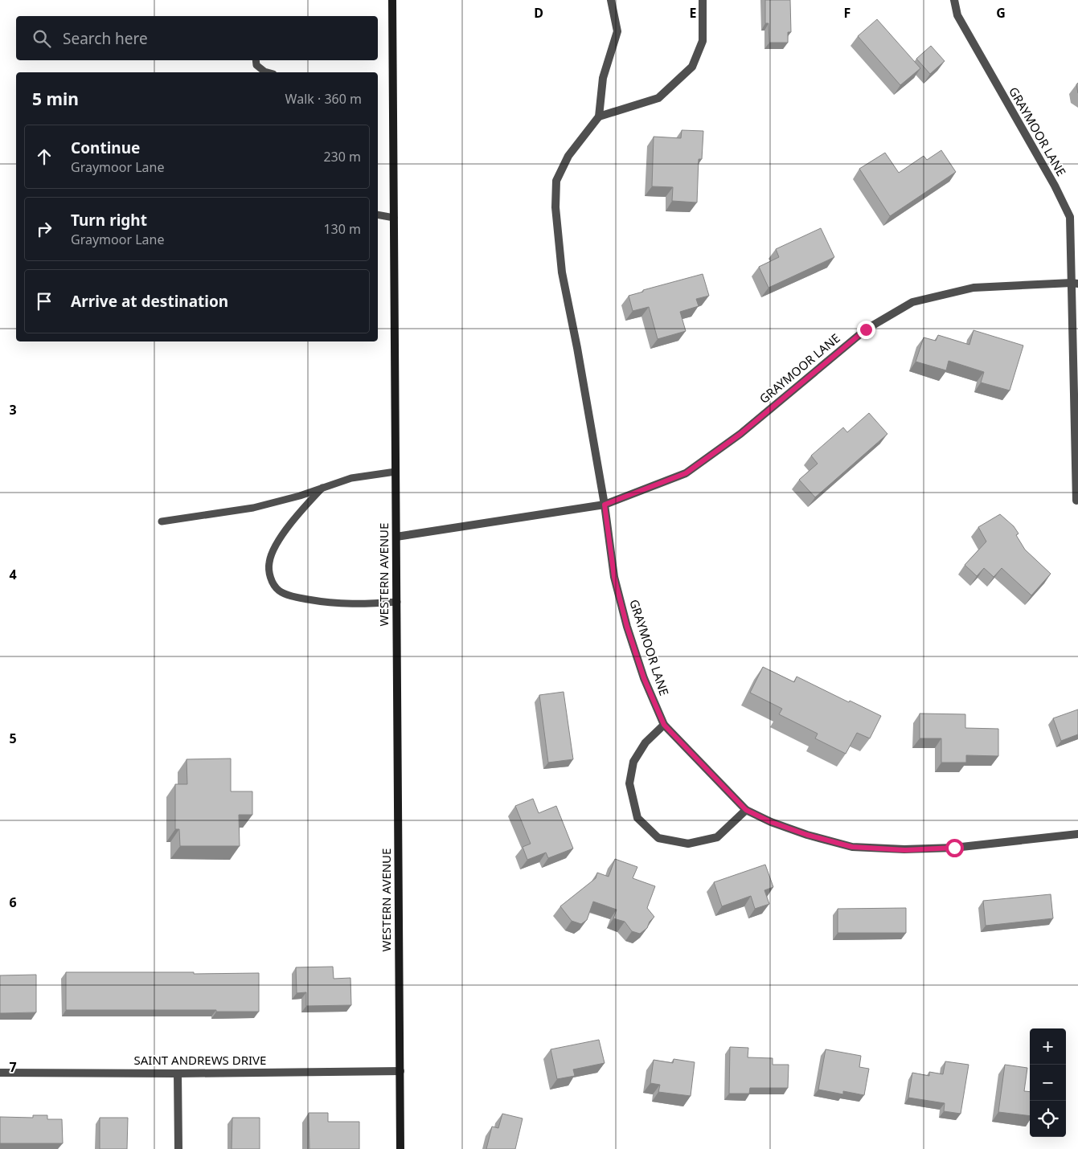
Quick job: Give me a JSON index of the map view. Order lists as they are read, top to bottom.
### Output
{
  "streets": {
    "main road": ["WESTERN AVENUE"],
    "street": ["GRAYMOOR LANE", "SAINT ANDREWS DRIVE"]
  },
  "crossings": [
    ["GRAYMOOR LANE", "WESTERN AVENUE"],
    ["WESTERN AVENUE", "SAINT ANDREWS DRIVE"]
  ],
  "page": {
    "search": "Search here",
    "heading": ["5 min", "Walk · 360 m"],
    "list": [
      ["Continue", "Graymoor Lane", "230 m"],
      ["Turn right", "Graymoor Lane", "130 m"],
      "Arrive at destination"
    ],
    "map_buttons": ["+", "−"]
  },
  "grid": {
    "columns": [
      "D",
      "E",
      "F",
      "G"
    ],
    "rows": [
      "3",
      "4",
      "5",
      "6",
      "7"
    ]
  }
}
